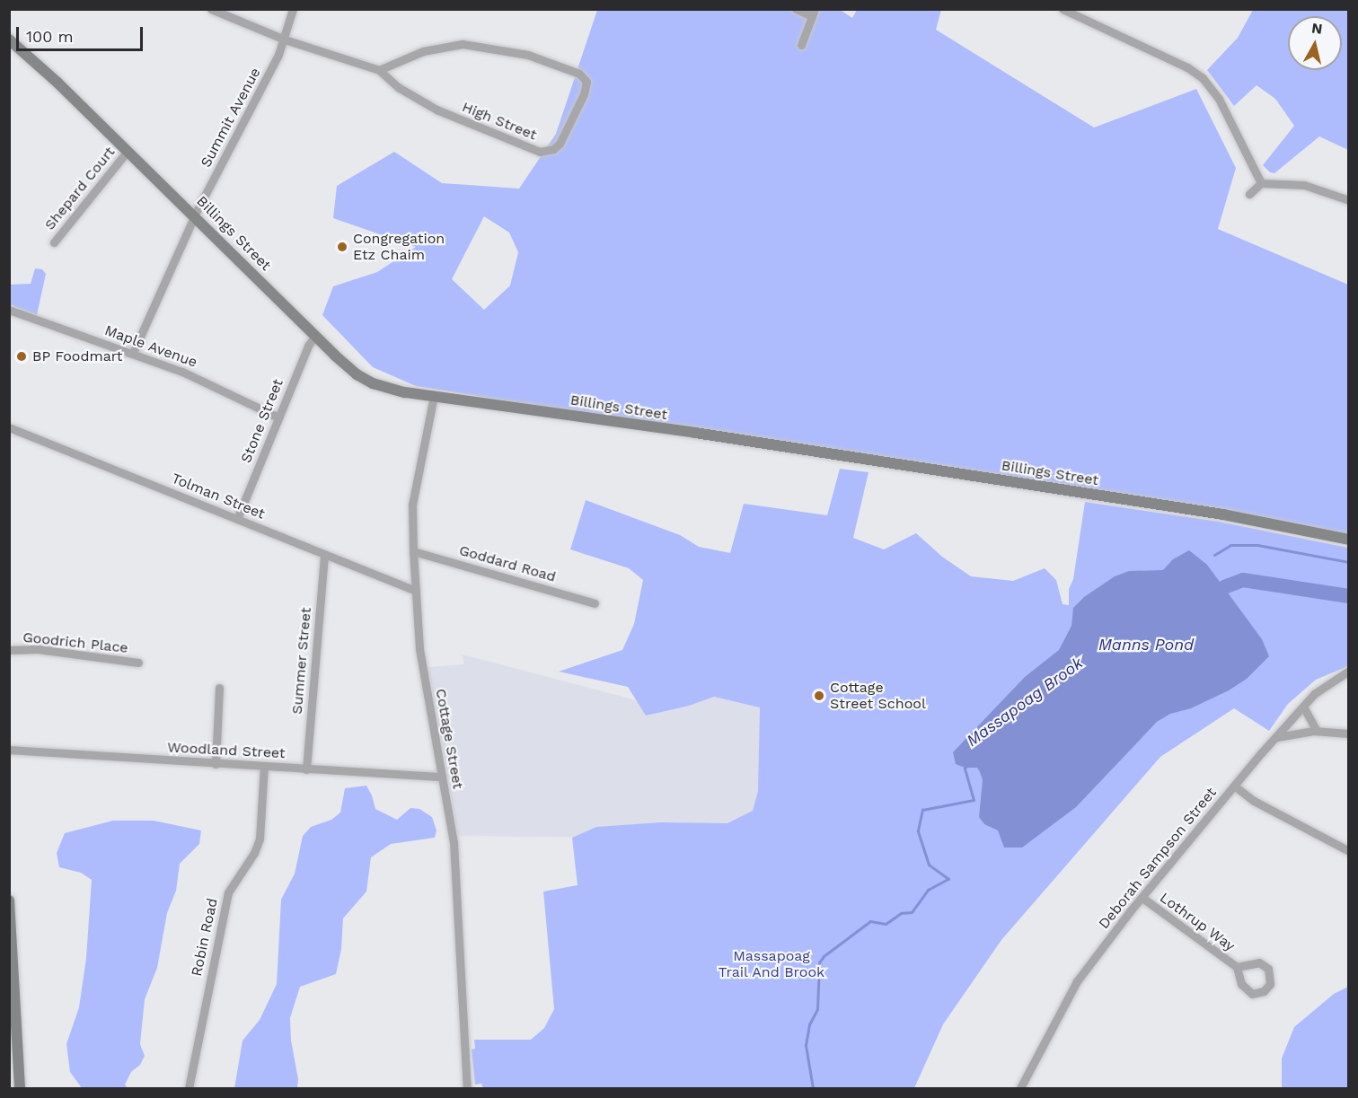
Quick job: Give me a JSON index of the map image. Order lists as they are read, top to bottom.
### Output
{
  "streets": {
    "street": [
      "Summit Avenue",
      "High Street",
      "Shepard Court",
      "Billings Street",
      "Maple Avenue",
      "Stone Street",
      "Tolman Street",
      "Goddard Road",
      "Goodrich Place",
      "Summer Street",
      "Cottage Street",
      "Woodland Street",
      "Deborah Sampson Street",
      "Lothrup Way",
      "Robin Road"
    ]
  },
  "crossings": [
    ["Summit Avenue", "High Street"],
    ["Summit Avenue", "Billings Street"],
    ["Summit Avenue", "Maple Avenue"],
    ["Shepard Court", "Billings Street"],
    ["Billings Street", "Stone Street"],
    ["Billings Street", "Cottage Street"],
    ["Maple Avenue", "Stone Street"],
    ["Stone Street", "Tolman Street"],
    ["Tolman Street", "Summer Street"],
    ["Tolman Street", "Cottage Street"],
    ["Goddard Road", "Cottage Street"],
    ["Summer Street", "Woodland Street"],
    ["Cottage Street", "Woodland Street"],
    ["Woodland Street", "Robin Road"],
    ["Deborah Sampson Street", "Lothrup Way"]
  ],
  "water": ["Manns Pond", "Massapoag Brook"],
  "parks": ["Massapoag Trail And Brook"],
  "places": ["Congregation Etz Chaim", "BP Foodmart", "Cottage Street School"],
  "scale_bar": "100 m",
  "north": "top"
}
